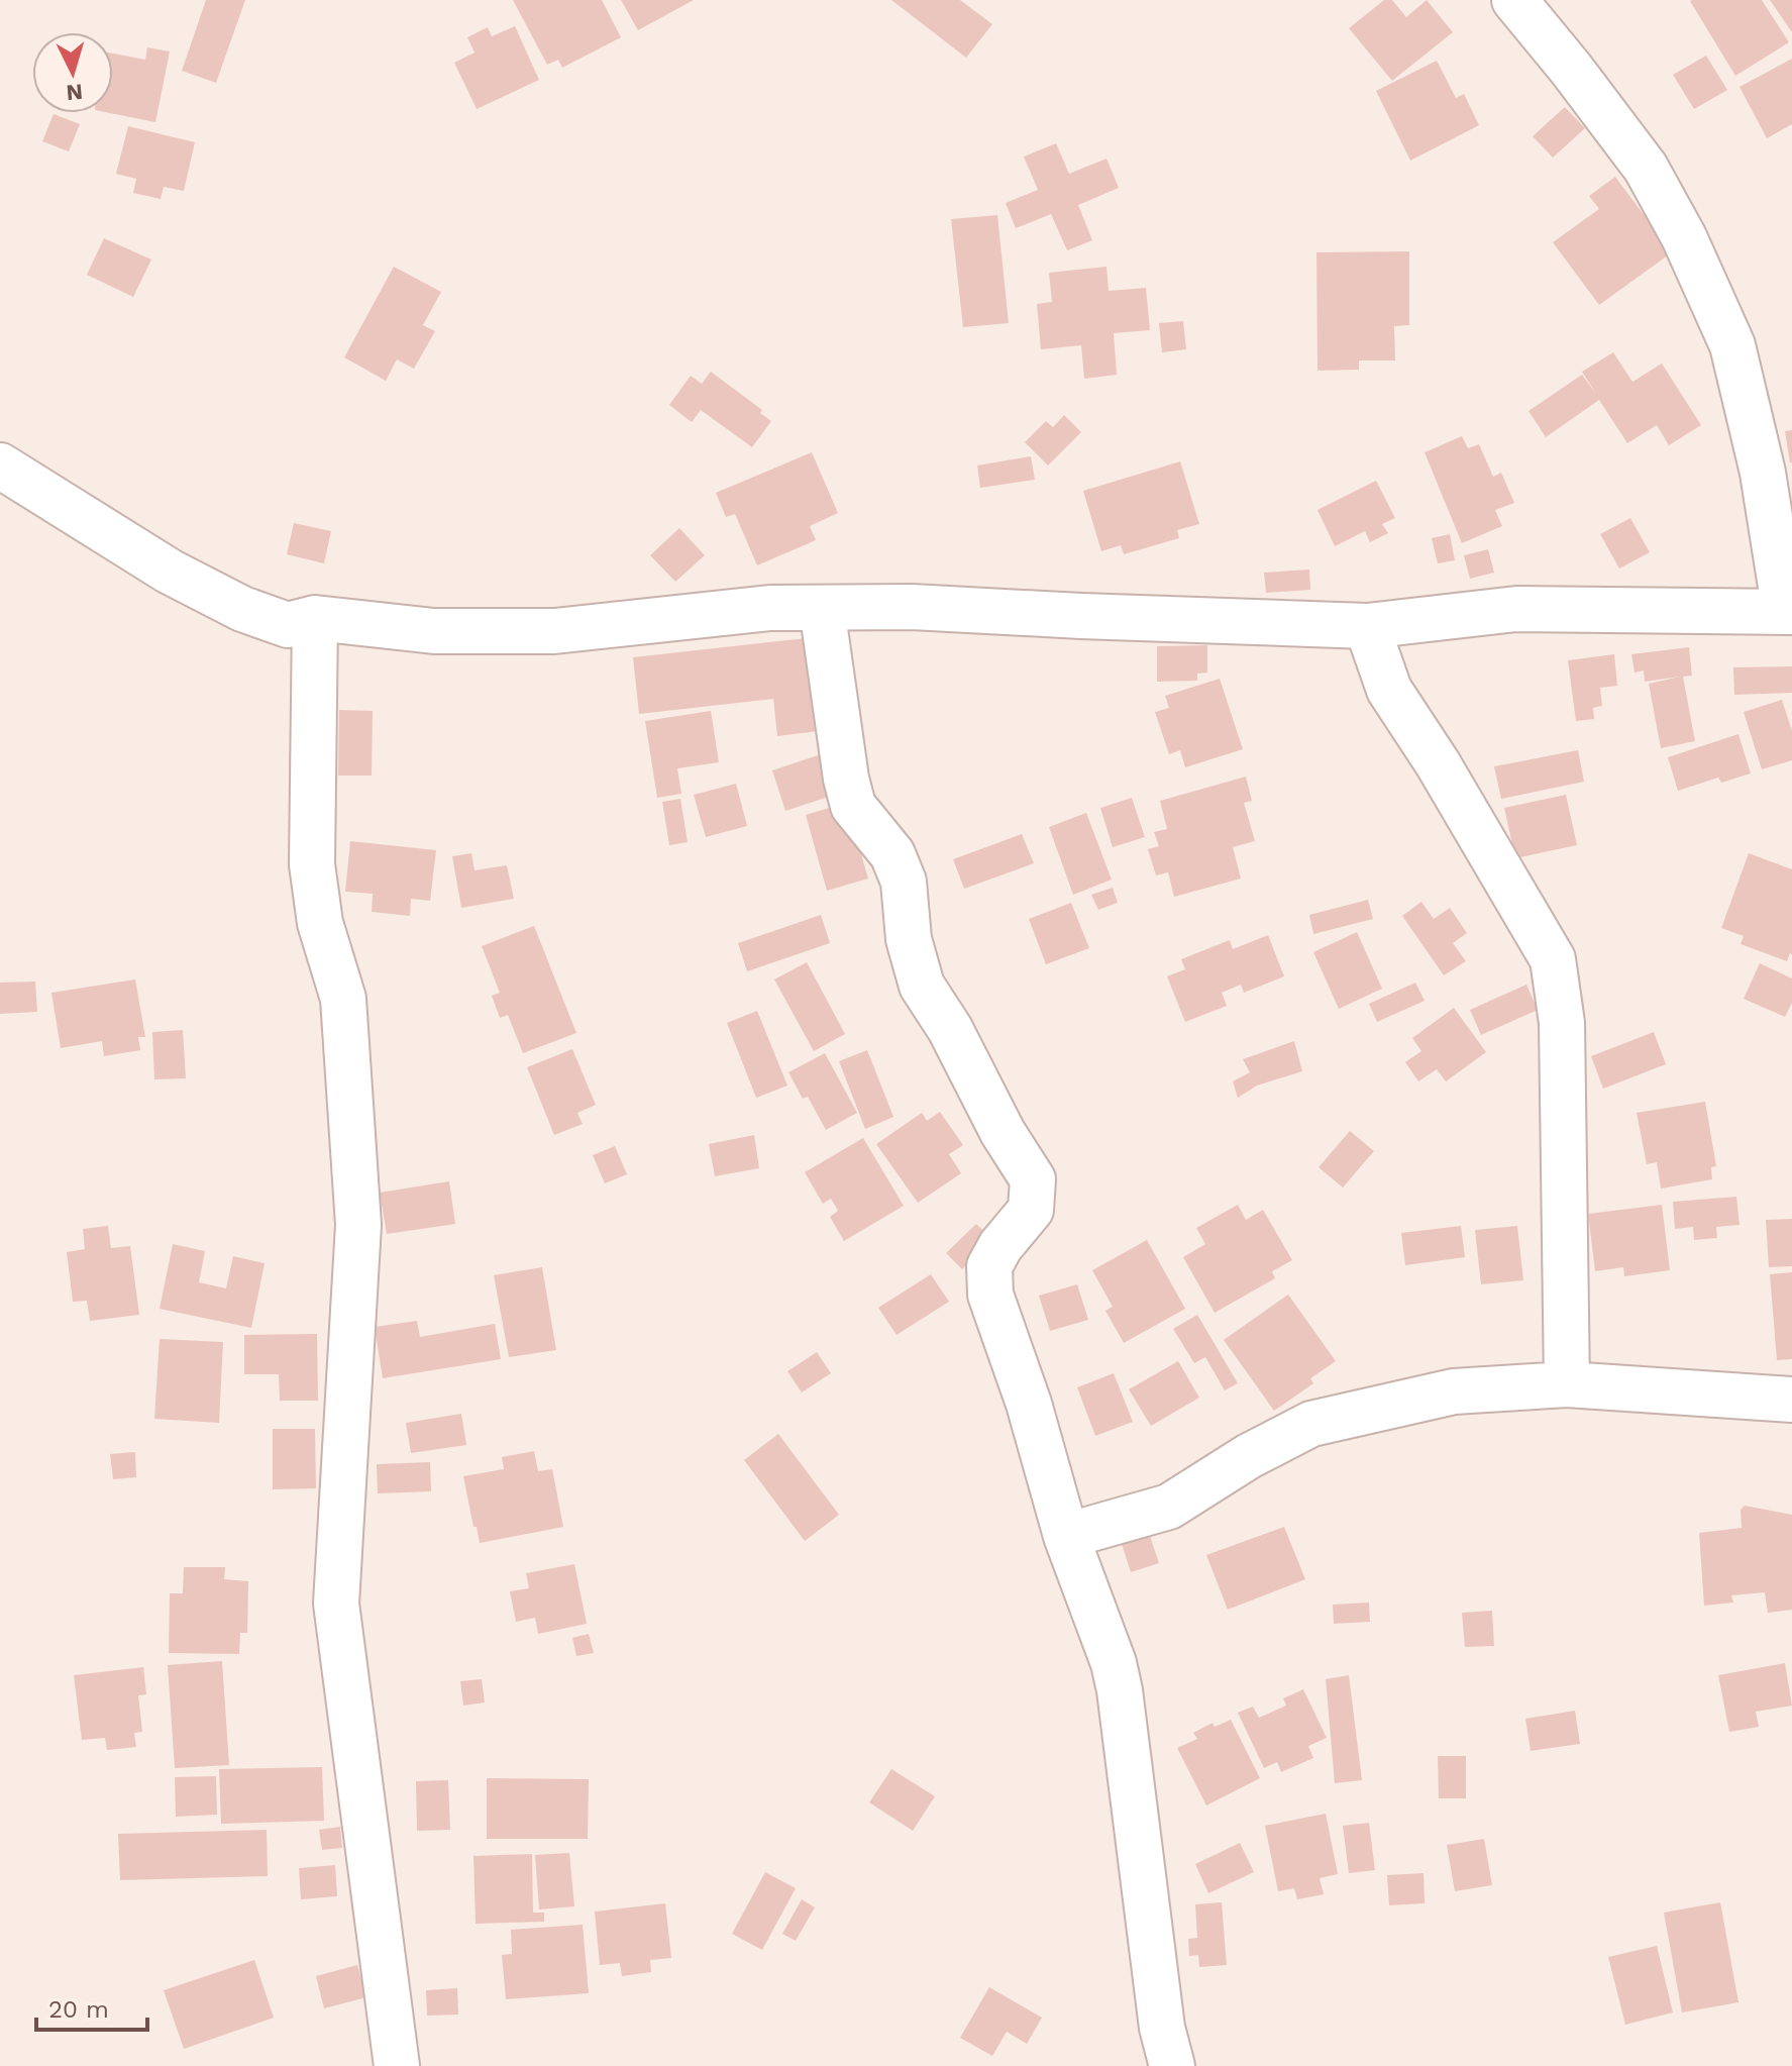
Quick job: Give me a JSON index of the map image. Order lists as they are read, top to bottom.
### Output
{
  "scale_bar": "20 m",
  "north": "bottom"
}
